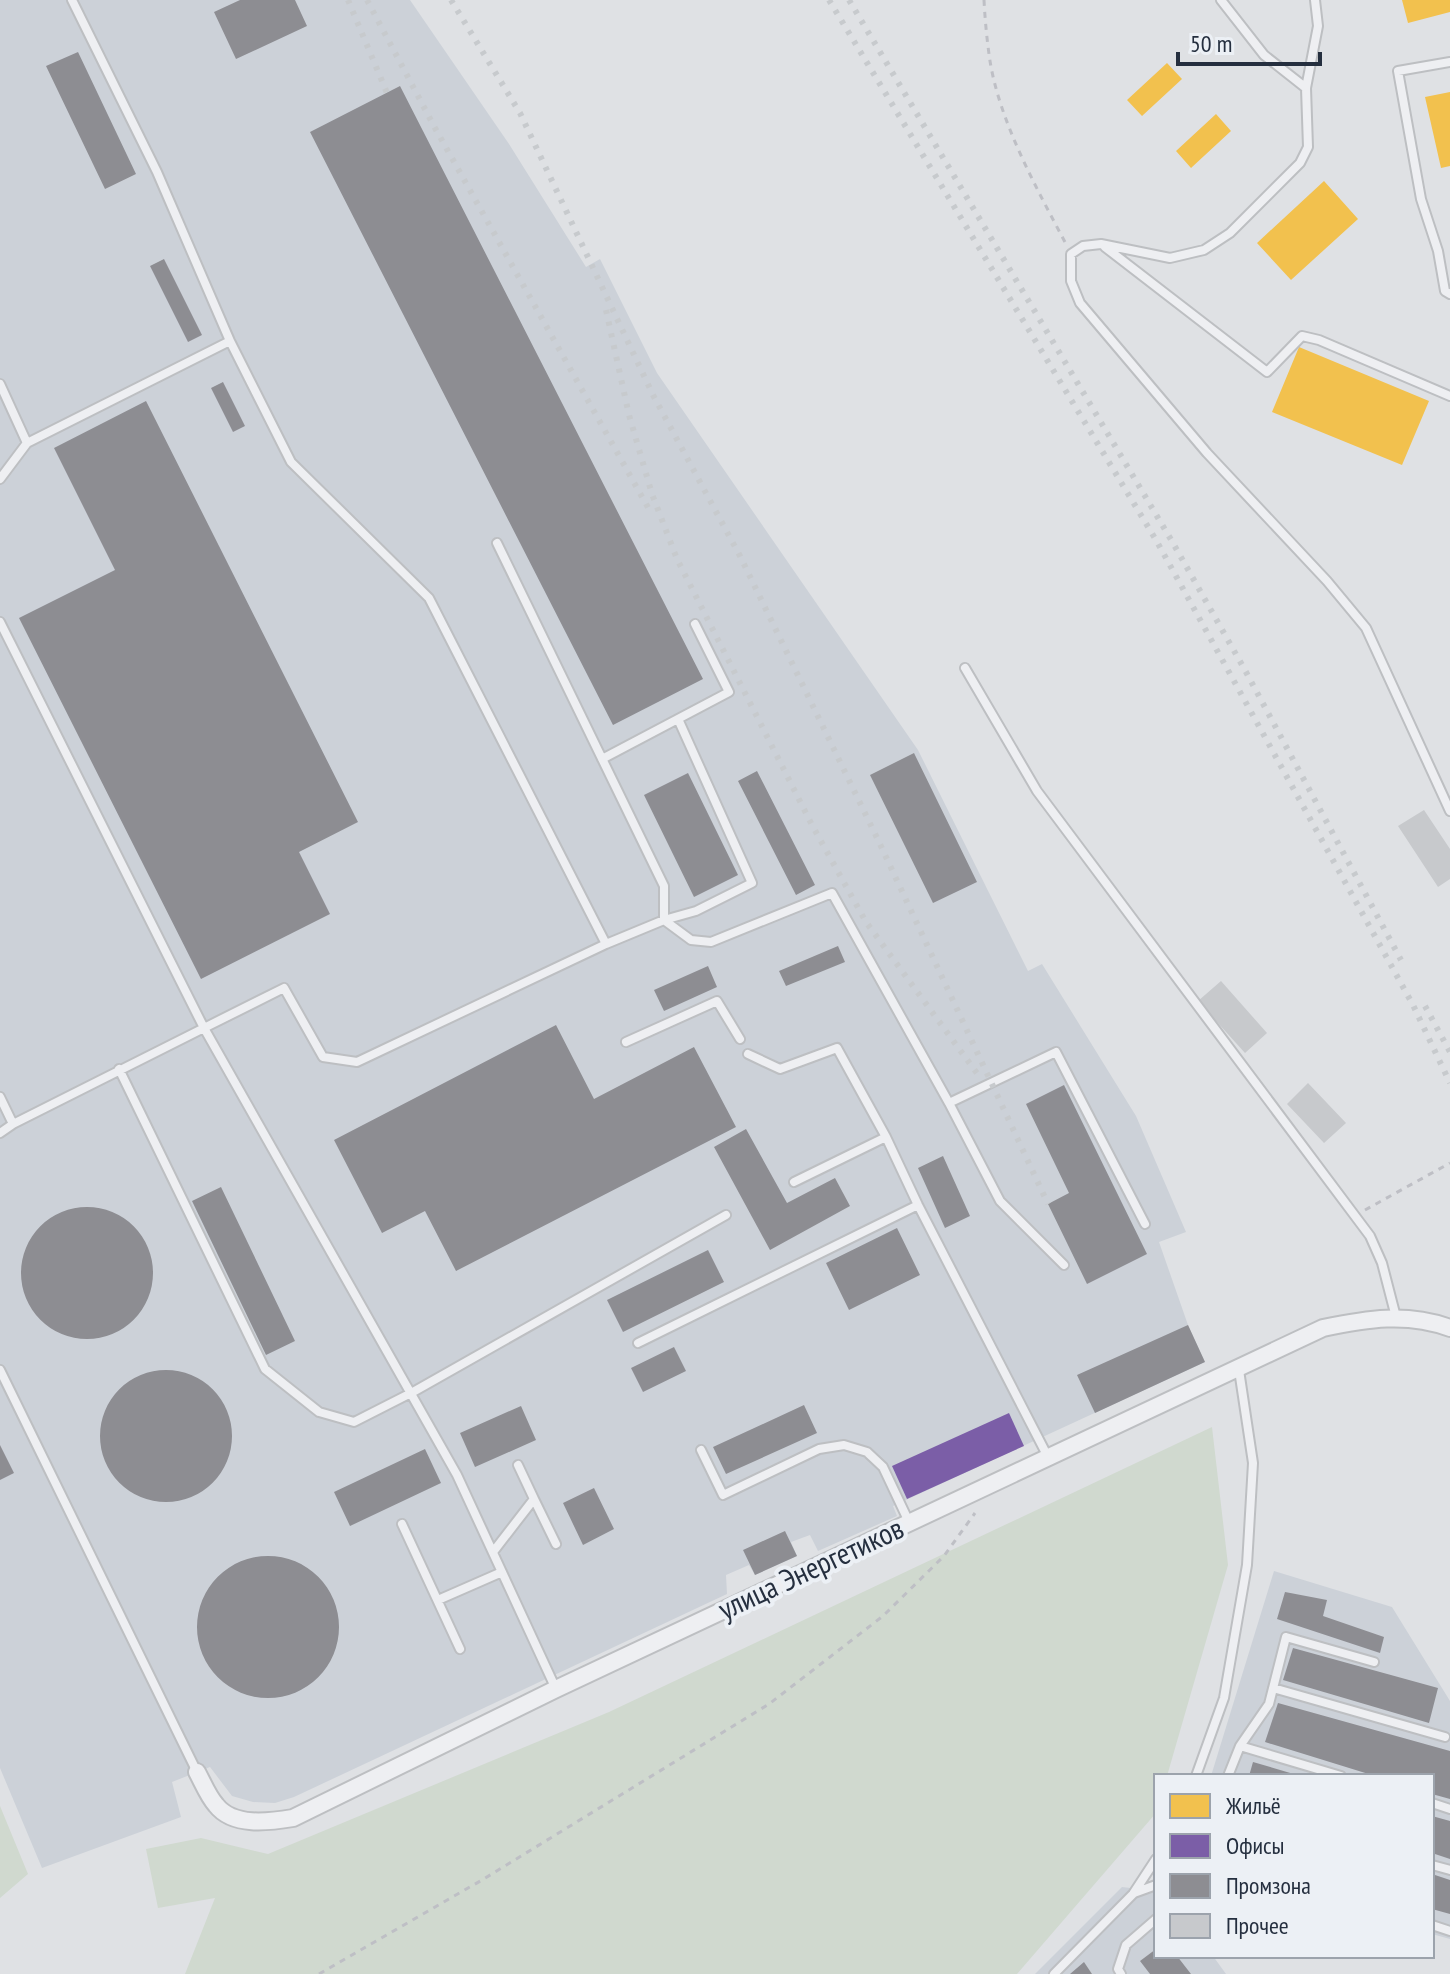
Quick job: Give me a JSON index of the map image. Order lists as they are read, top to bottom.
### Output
{
  "streets": {
    "street": ["улица Энергетиков"]
  },
  "legend": [
    "Жильё",
    "Офисы",
    "Промзона",
    "Прочее"
  ],
  "scale_bar": "50 m"
}
